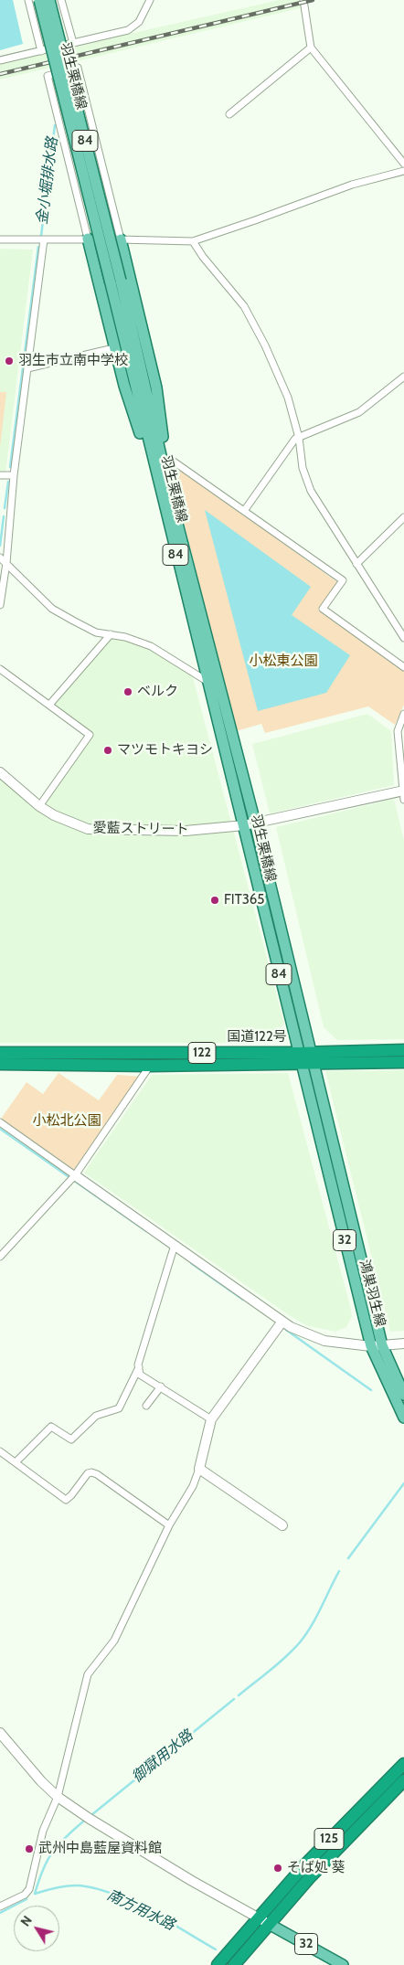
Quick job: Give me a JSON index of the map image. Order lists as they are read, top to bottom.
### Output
{
  "streets": {
    "highway": ["国道122号", "122", "125"],
    "main road": [
      "羽生栗橋線",
      "84",
      "32",
      "鴻巣羽生線"
    ],
    "street": ["愛藍ストリート"]
  },
  "crossings": [
    ["羽生栗橋線", "愛藍ストリート"],
    ["羽生栗橋線", "国道122号"],
    ["羽生栗橋線", "鴻巣羽生線"],
    ["国道122号", "鴻巣羽生線"],
    ["32", "125"]
  ],
  "water": ["金小堀排水路", "御獄用水路", "南方用水路"],
  "parks": ["小松東公園", "小松北公園"],
  "places": [
    "羽生市立南中学校",
    "ベルク",
    "マツモトキヨシ",
    "FIT365",
    "武州中島藍屋資料館",
    "そば処 葵"
  ],
  "north": "top left"
}
